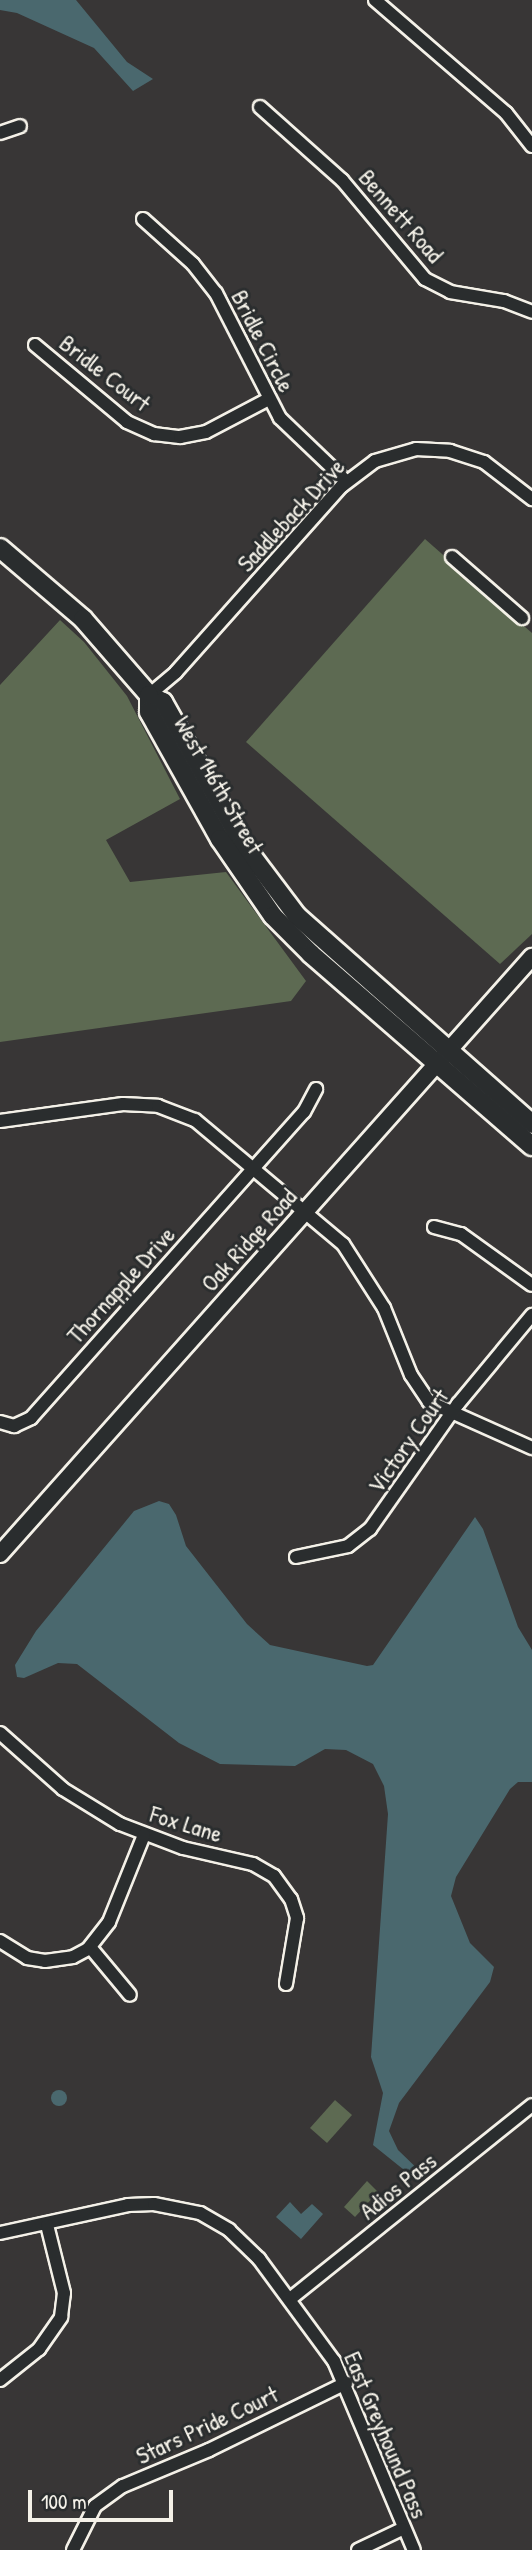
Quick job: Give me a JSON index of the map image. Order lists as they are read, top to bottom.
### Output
{
  "streets": {
    "main road": ["West 146th Street"],
    "street": [
      "Bennett Road",
      "Bridle Circle",
      "Bridle Court",
      "Saddleback Drive",
      "Oak Ridge Road",
      "Thornapple Drive",
      "Victory Court",
      "Fox Lane",
      "Adios Pass",
      "Stars Pride Court",
      "East Greyhound Pass"
    ]
  },
  "crossings": [
    ["Bridle Circle", "Bridle Court"],
    ["Bridle Circle", "Saddleback Drive"],
    ["Saddleback Drive", "West 146th Street"],
    ["West 146th Street", "Oak Ridge Road"],
    ["Adios Pass", "East Greyhound Pass"],
    ["Stars Pride Court", "East Greyhound Pass"]
  ],
  "scale_bar": "100 m"
}
